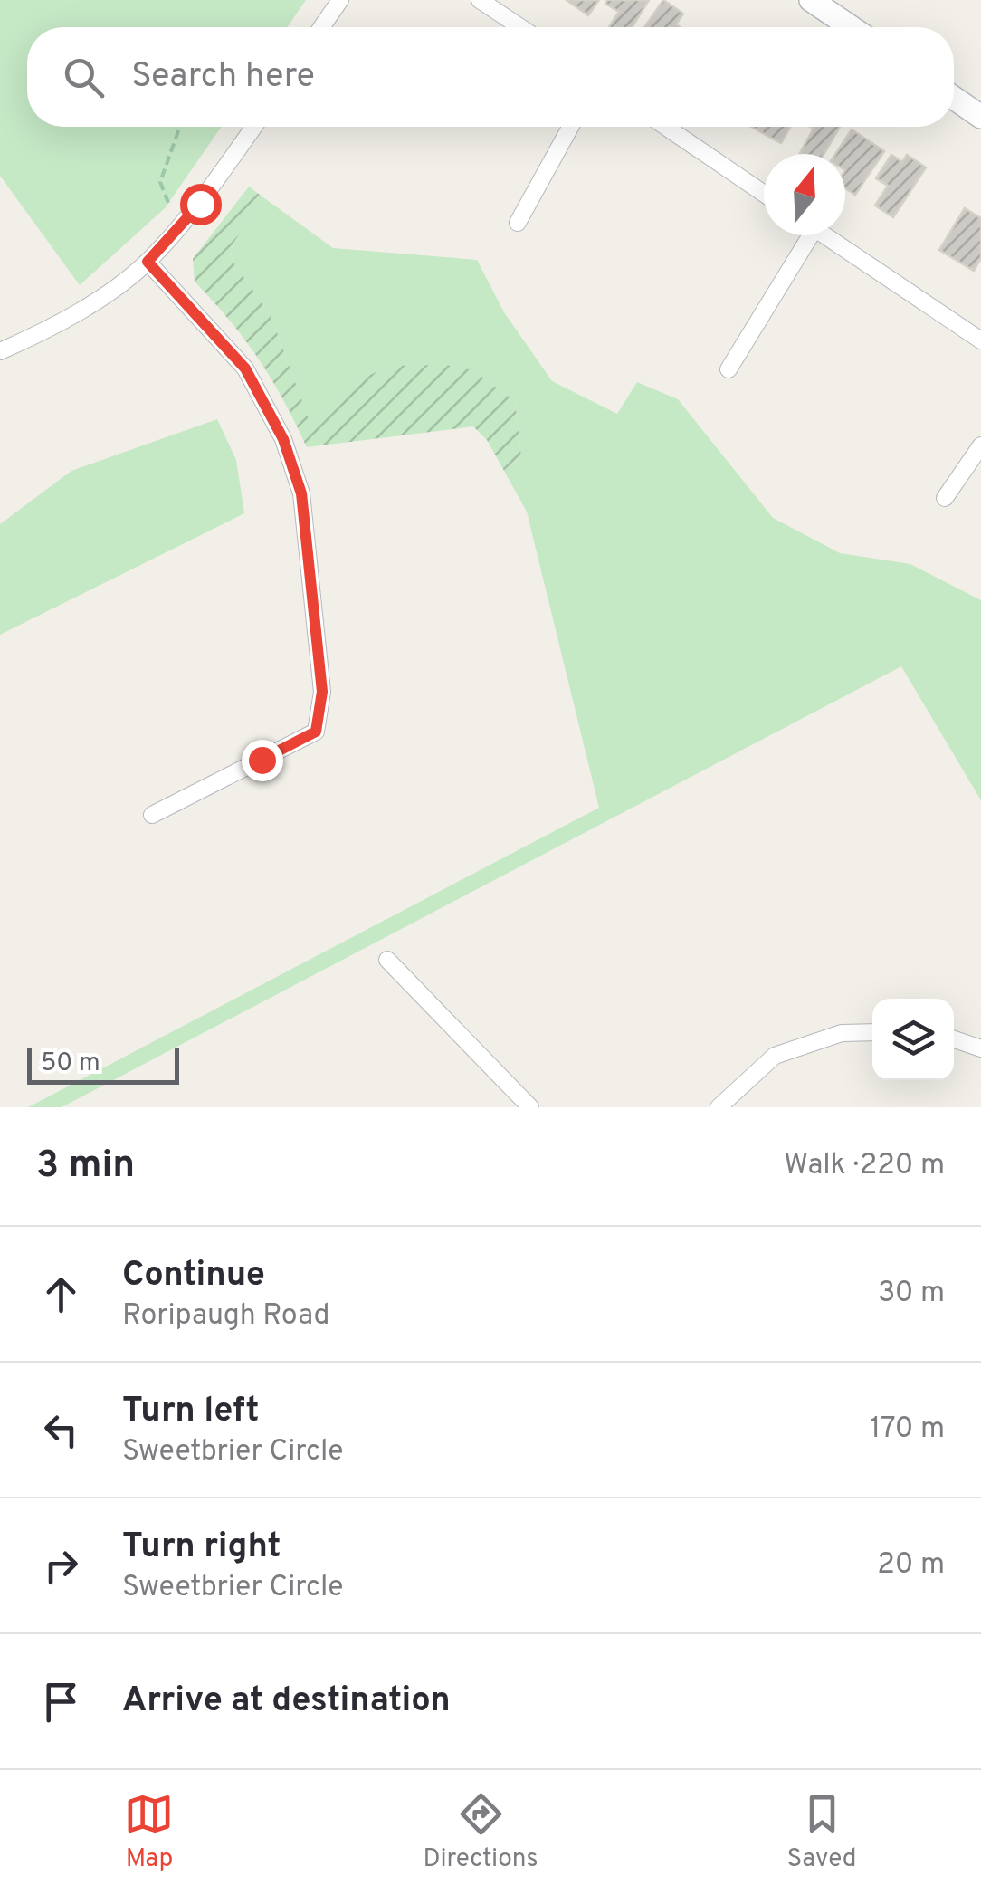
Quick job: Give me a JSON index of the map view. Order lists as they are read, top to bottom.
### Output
{
  "scale_bar": "50 m",
  "north": "top",
  "page": {
    "search": "Search here",
    "scale": "50 m",
    "heading": ["3 min", "Walk · 220 m"],
    "list": [
      ["Continue", "Roripaugh Road", "30 m"],
      ["Turn left", "Sweetbrier Circle", "170 m"],
      ["Turn right", "Sweetbrier Circle", "20 m"],
      "Arrive at destination"
    ],
    "nav": ["Map", "Directions", "Saved"]
  }
}
